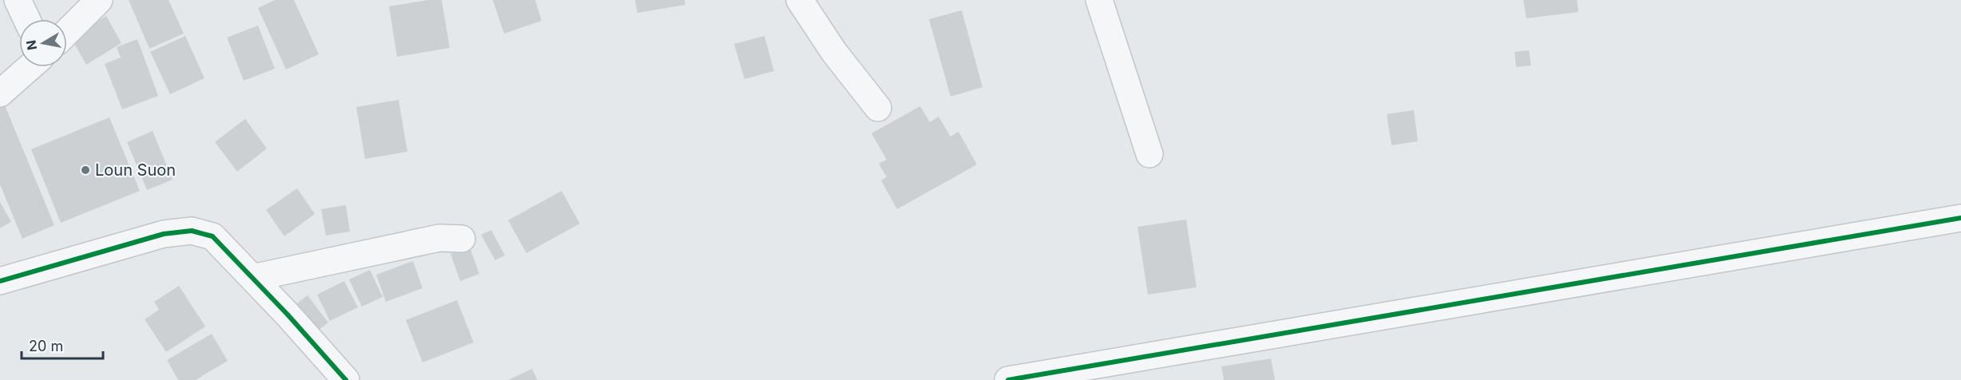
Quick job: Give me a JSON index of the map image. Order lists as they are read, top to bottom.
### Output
{
  "places": ["Loun Suon"],
  "scale_bar": "20 m",
  "north": "left"
}
